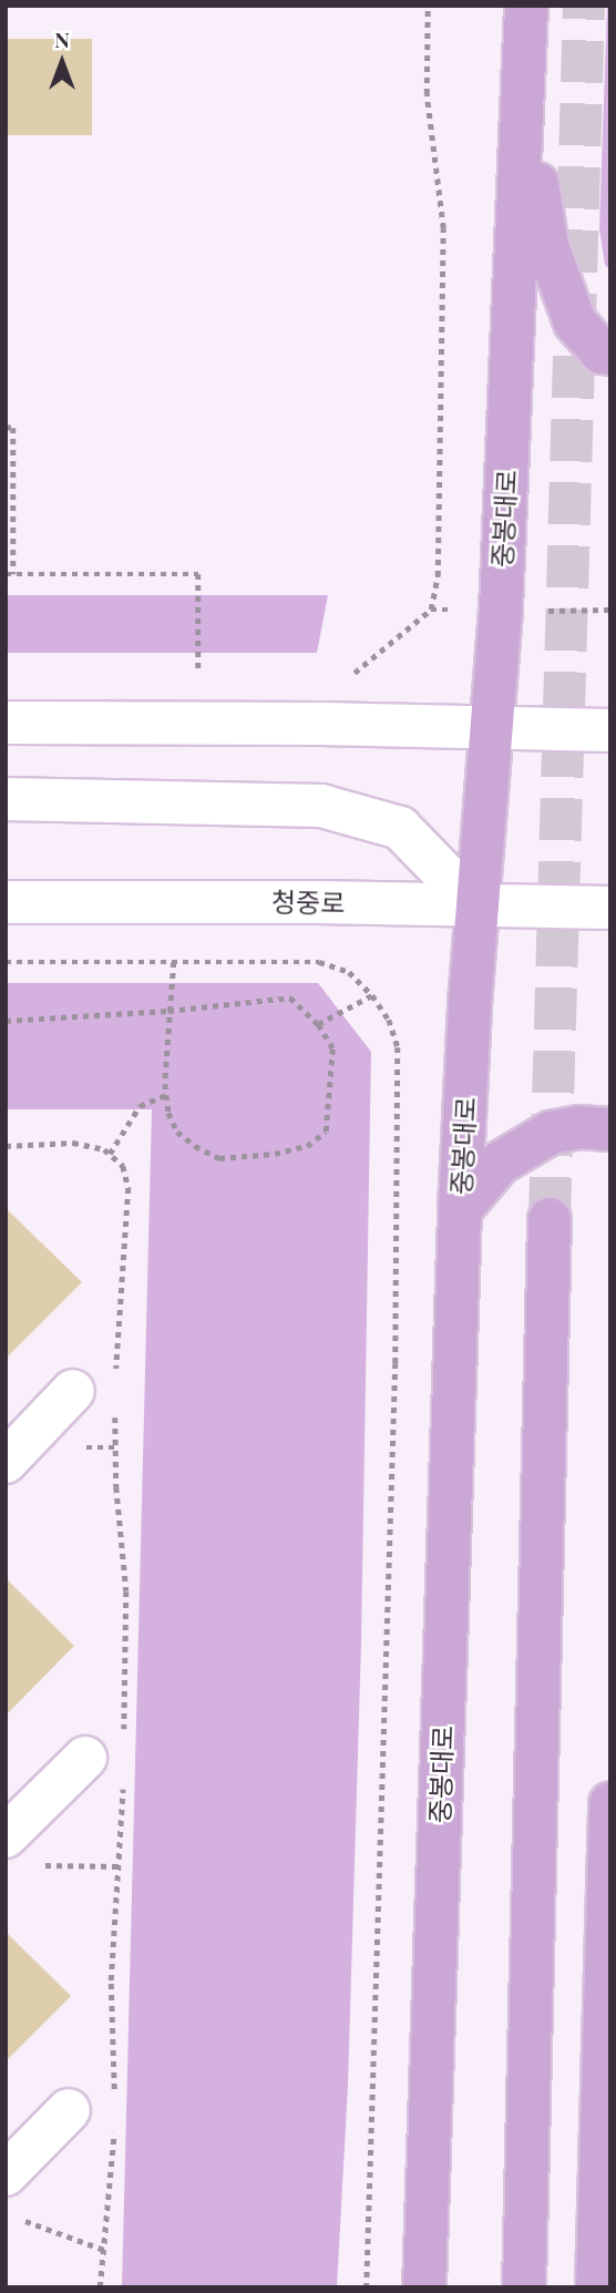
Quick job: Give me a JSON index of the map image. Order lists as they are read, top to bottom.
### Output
{
  "streets": {
    "main road": ["중봉대로"],
    "street": ["청중로"]
  },
  "crossings": [
    ["중봉대로", "청중로"]
  ],
  "north": "top"
}
